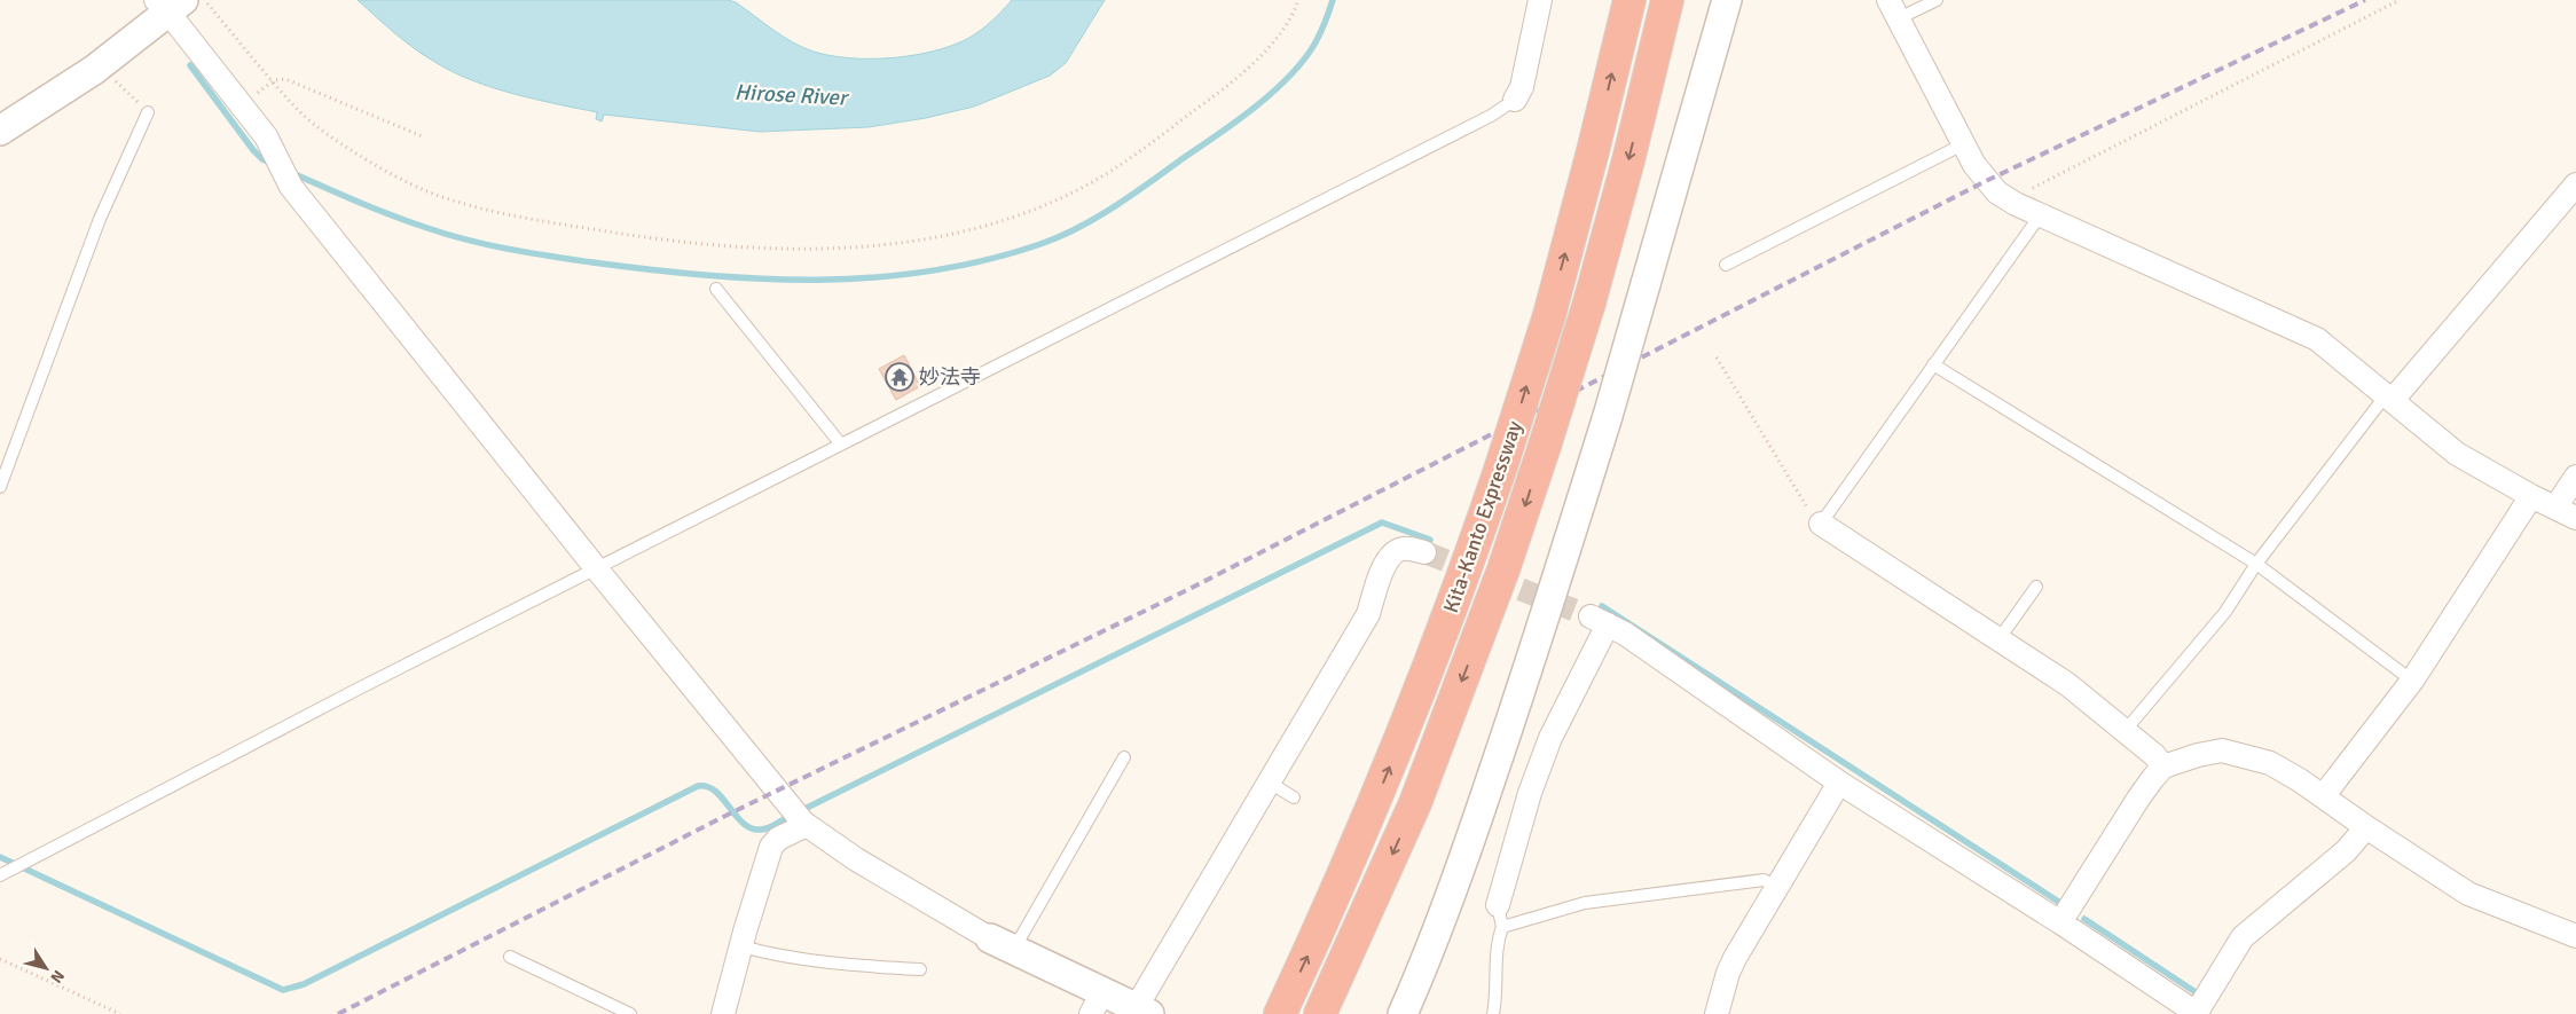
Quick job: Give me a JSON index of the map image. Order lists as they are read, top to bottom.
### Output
{
  "streets": {
    "highway": ["Kita-Kanto Expressway"]
  },
  "water": ["Hirose River"],
  "places": {
    "temple": ["妙法寺"]
  },
  "north": "bottom right"
}
